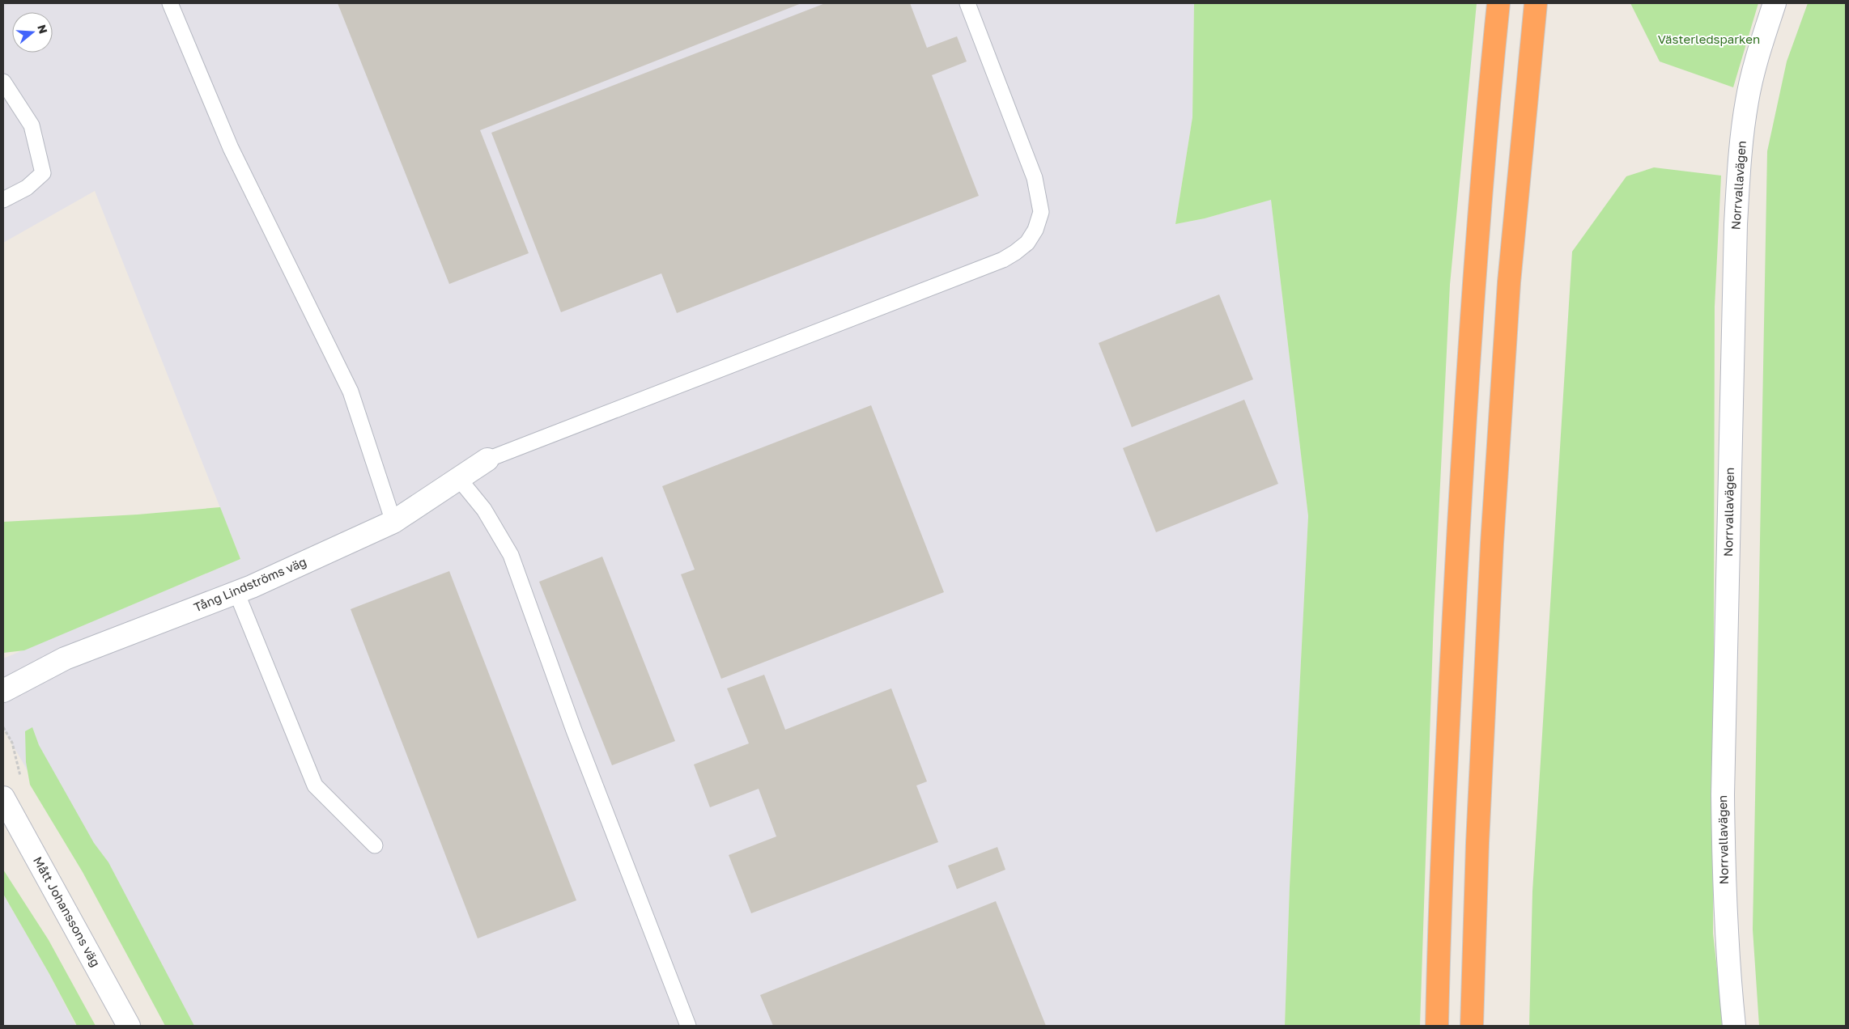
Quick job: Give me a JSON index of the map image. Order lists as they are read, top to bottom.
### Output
{
  "streets": {
    "street": ["Norrvallavägen", "Tång Lindströms väg", "Mått Johanssons väg"]
  },
  "parks": ["Västerledsparken"],
  "north": "right"
}
